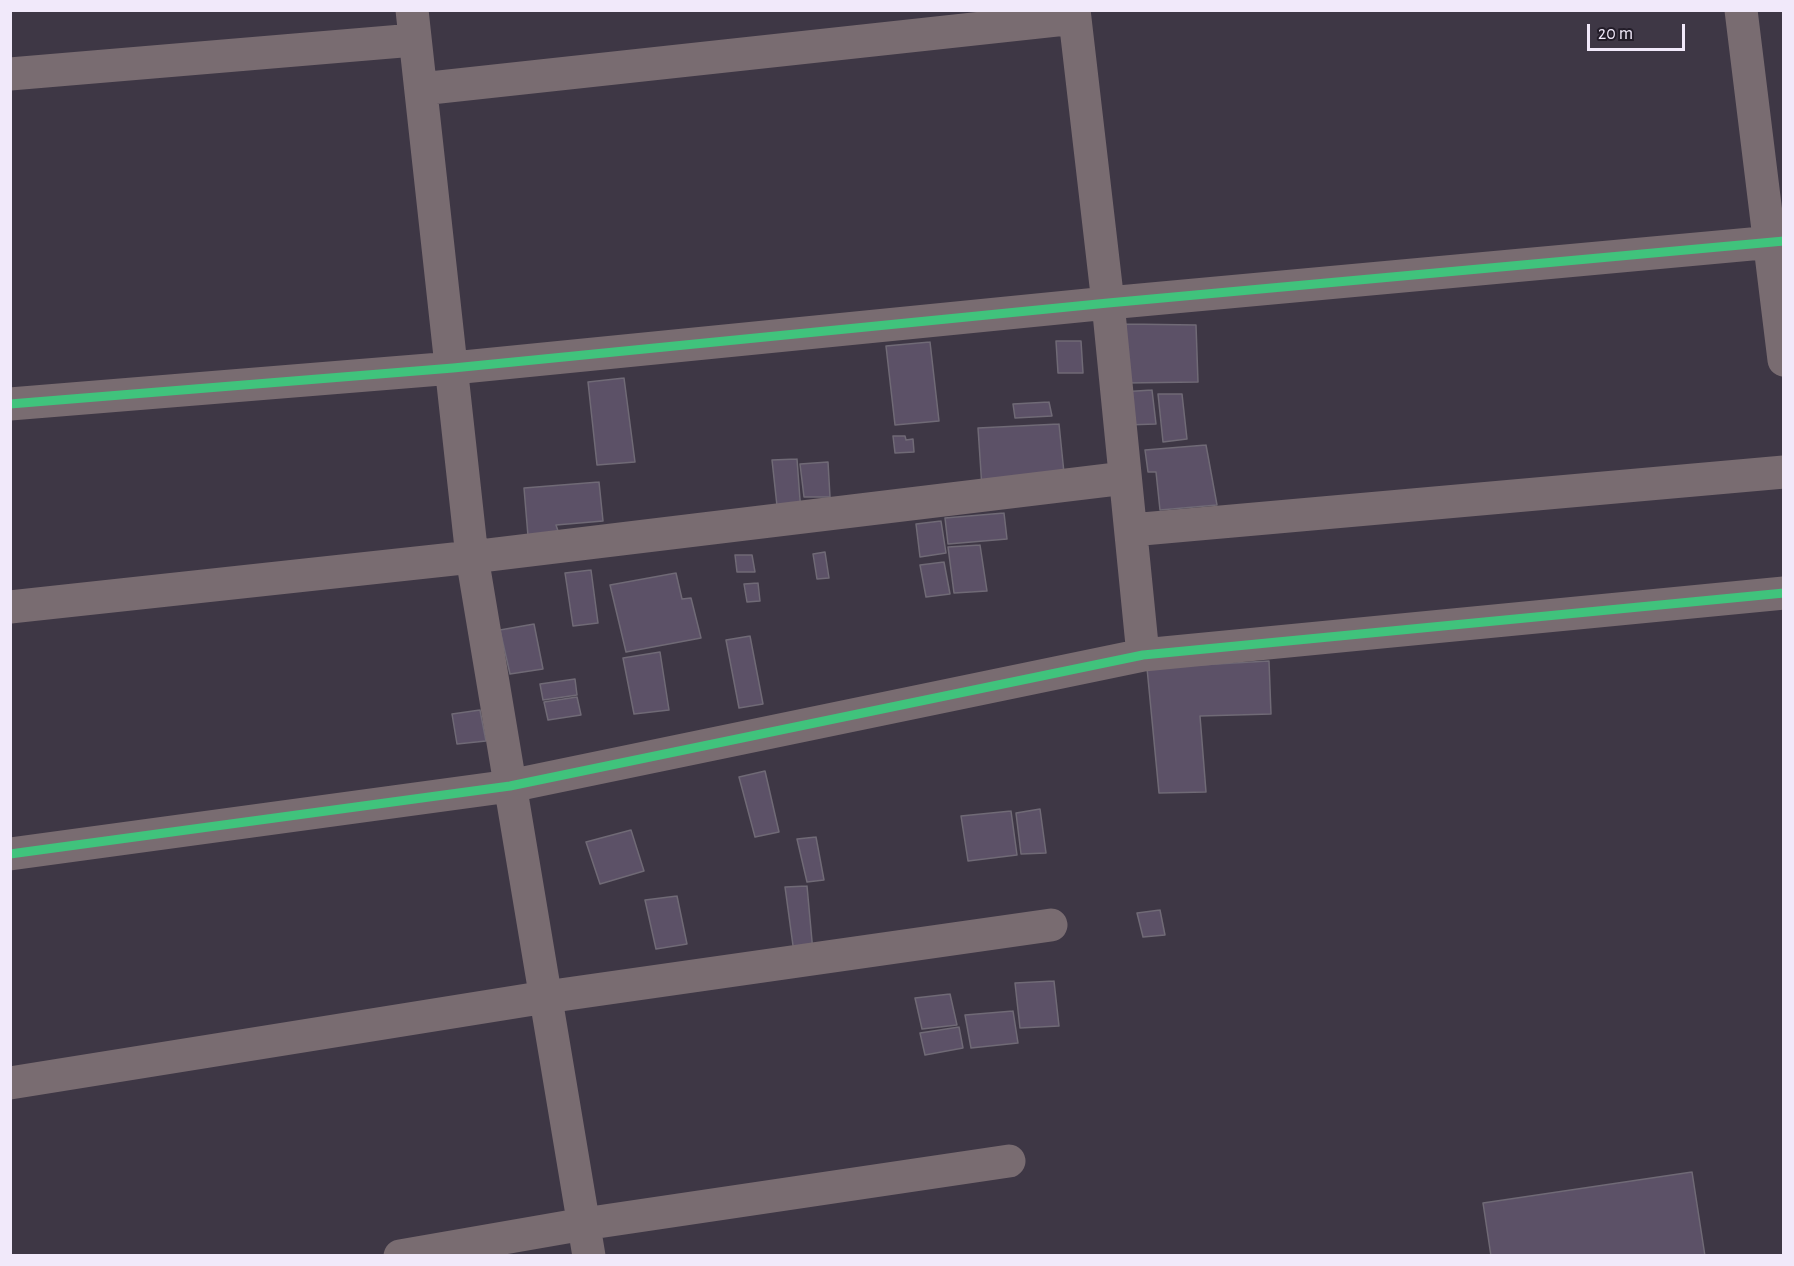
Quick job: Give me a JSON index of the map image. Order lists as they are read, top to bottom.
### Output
{
  "scale_bar": "20 m"
}
